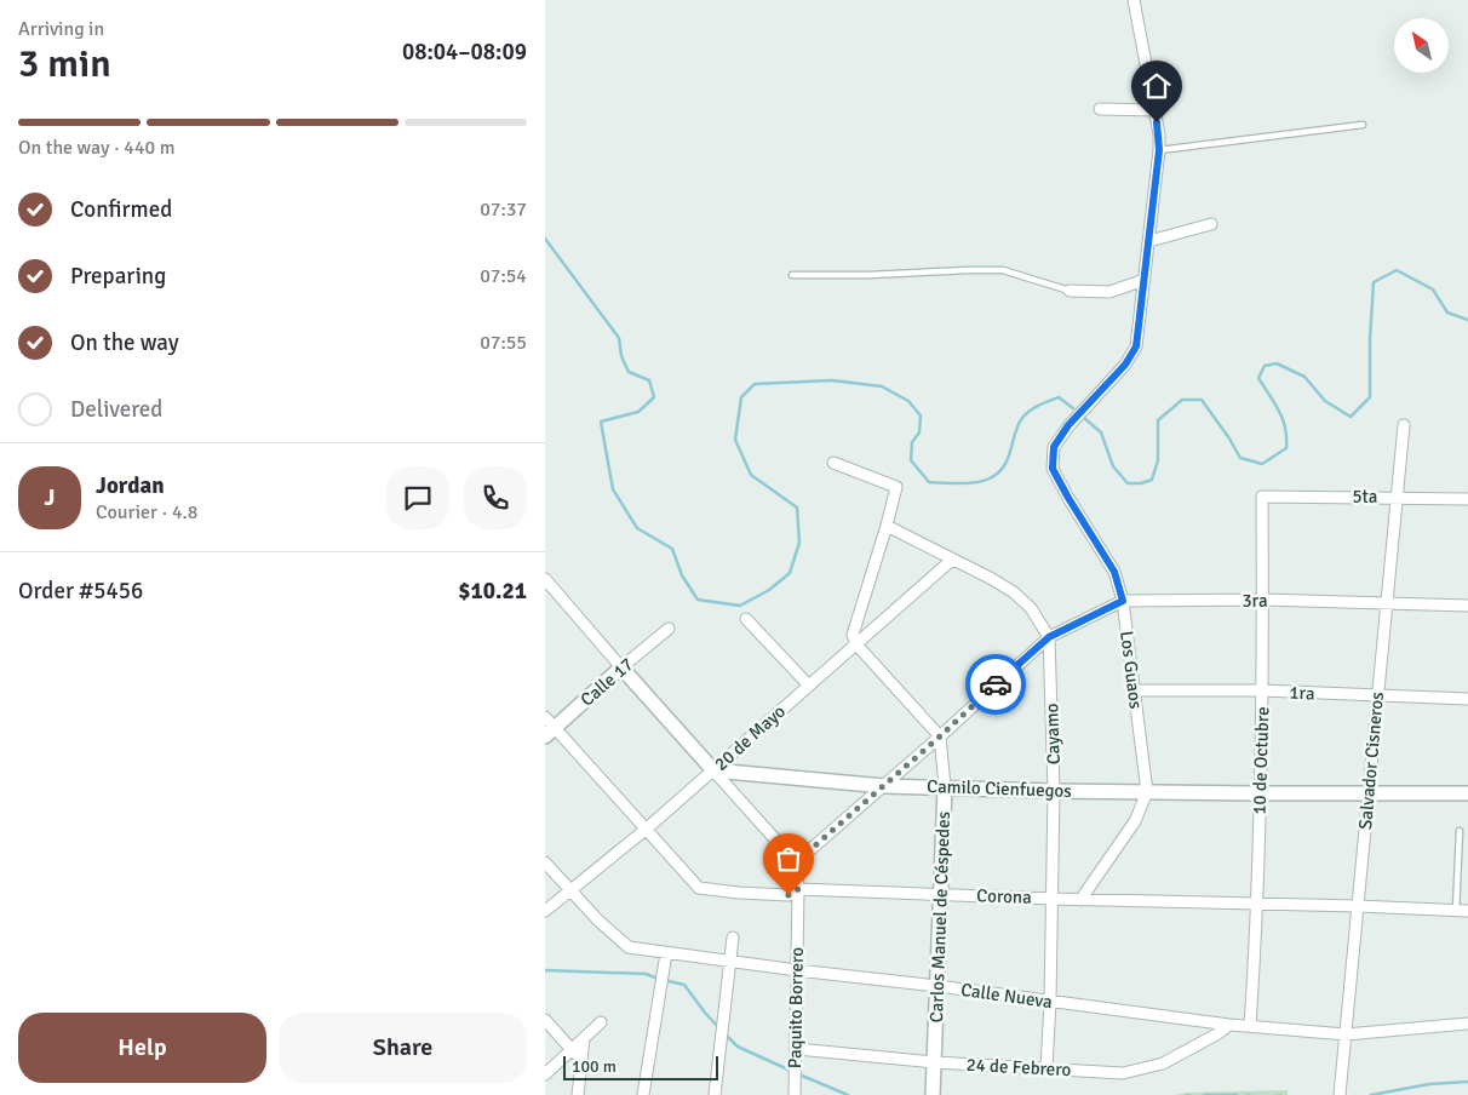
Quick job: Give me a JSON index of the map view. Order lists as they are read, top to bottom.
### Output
{
  "streets": {
    "street": [
      "5ta",
      "3ra",
      "Los Guaos",
      "Calle 17",
      "1ra",
      "Cayamo",
      "20 de Mayo",
      "10 de Octubre",
      "Salvador Cisneros",
      "Camilo Cienfuegos",
      "Corona",
      "Carlos Manuel de Céspedes",
      "Calle Nueva",
      "Paquito Borrero",
      "24 de Febrero"
    ]
  },
  "crossings": [
    ["5ta", "10 de Octubre"],
    ["5ta", "Salvador Cisneros"],
    ["3ra", "Los Guaos"],
    ["3ra", "Cayamo"],
    ["3ra", "10 de Octubre"],
    ["3ra", "Salvador Cisneros"],
    ["3ra", "Camilo Cienfuegos"],
    ["3ra", "Carlos Manuel de Céspedes"],
    ["3ra", "Paquito Borrero"],
    ["Los Guaos", "1ra"],
    ["Los Guaos", "Camilo Cienfuegos"],
    ["Los Guaos", "Corona"],
    ["Calle 17", "Corona"],
    ["1ra", "10 de Octubre"],
    ["1ra", "Salvador Cisneros"],
    ["Cayamo", "Camilo Cienfuegos"],
    ["Cayamo", "Corona"],
    ["Cayamo", "Calle Nueva"],
    ["Cayamo", "24 de Febrero"],
    ["20 de Mayo", "Camilo Cienfuegos"],
    ["20 de Mayo", "Corona"],
    ["20 de Mayo", "Calle Nueva"],
    ["10 de Octubre", "Camilo Cienfuegos"],
    ["10 de Octubre", "Corona"],
    ["10 de Octubre", "Calle Nueva"],
    ["Salvador Cisneros", "Camilo Cienfuegos"],
    ["Salvador Cisneros", "Corona"],
    ["Salvador Cisneros", "Calle Nueva"],
    ["Camilo Cienfuegos", "Carlos Manuel de Céspedes"],
    ["Corona", "Carlos Manuel de Céspedes"],
    ["Corona", "Paquito Borrero"],
    ["Carlos Manuel de Céspedes", "Calle Nueva"],
    ["Carlos Manuel de Céspedes", "24 de Febrero"],
    ["Calle Nueva", "Paquito Borrero"],
    ["Calle Nueva", "24 de Febrero"],
    ["Paquito Borrero", "24 de Febrero"]
  ],
  "scale_bar": "100 m",
  "north": "top left",
  "page": {
    "heading": ["3 min", "Arriving in", "08:04–08:09"],
    "panel": [
      "Jordan",
      "Courier · 4.8",
      "Order #5456",
      "$10.21"
    ],
    "bar": "On the way · 440 m",
    "list": [
      ["Confirmed", "07:37"],
      ["Preparing", "07:54"],
      ["On the way", "07:55"],
      "Delivered"
    ],
    "round": "J",
    "buttons": ["Help", "Share"],
    "scale": "100 m"
  }
}
